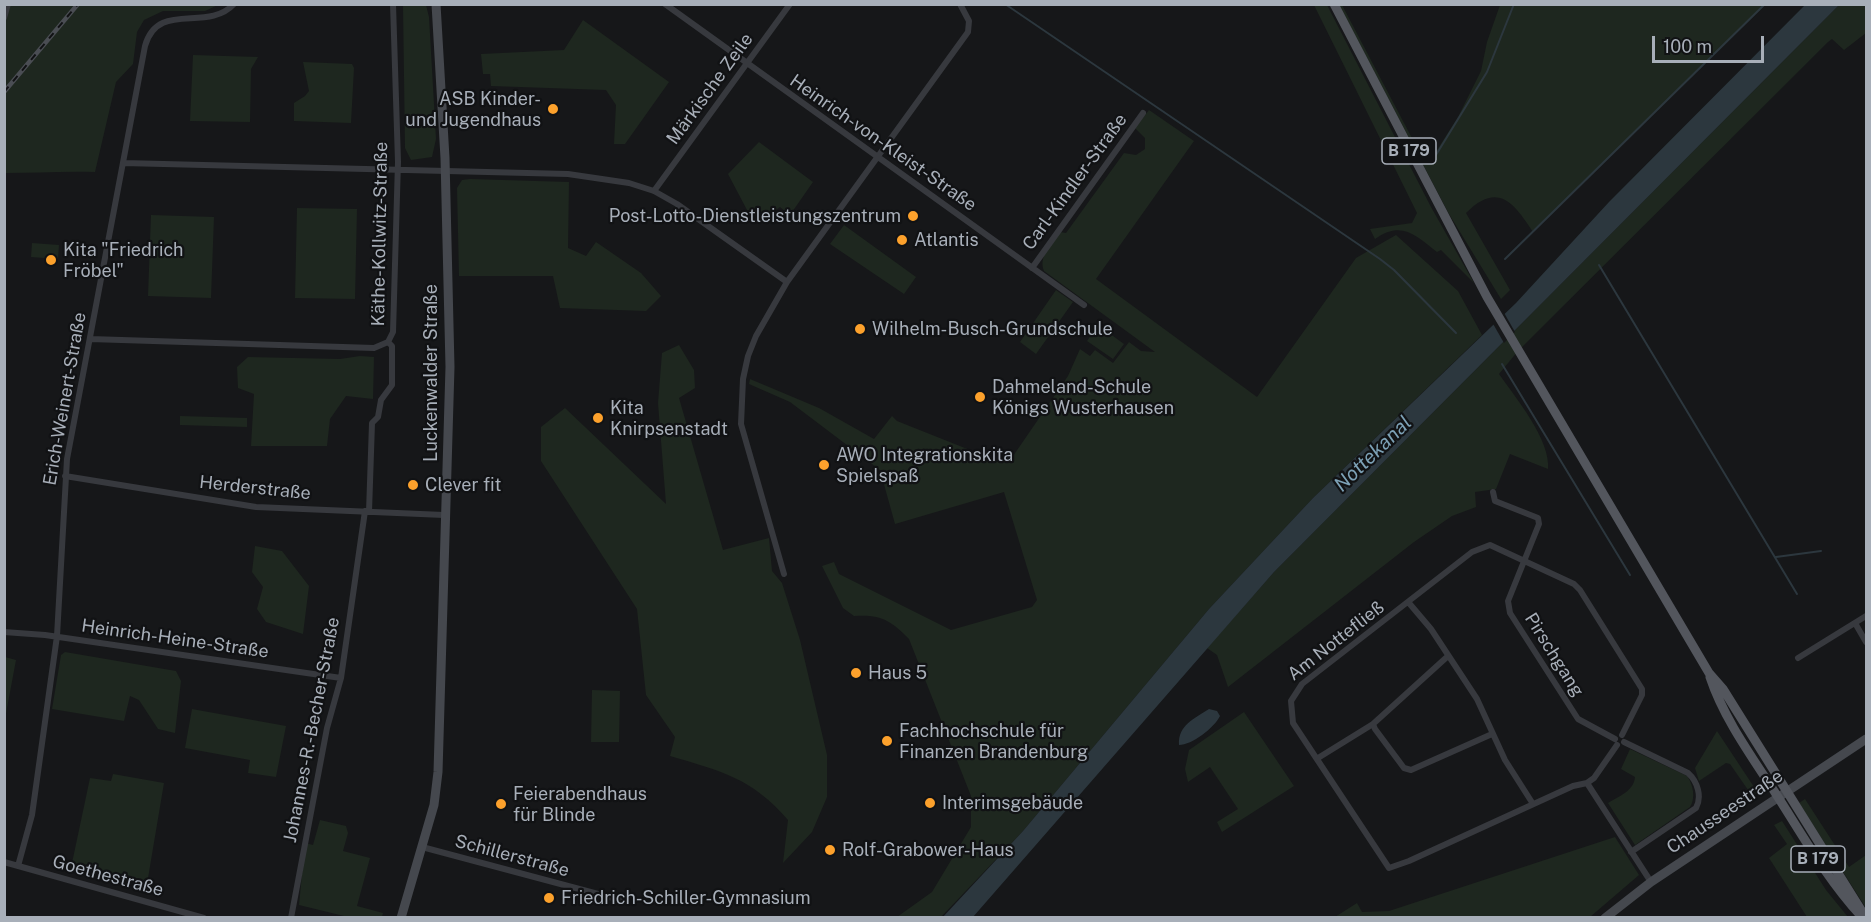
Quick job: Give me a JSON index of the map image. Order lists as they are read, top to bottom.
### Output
{
  "streets": {
    "main road": ["B 179", "Luckenwalder Straße", "Chausseestraße"],
    "street": [
      "Märkische Zeile",
      "Heinrich-von-Kleist-Straße",
      "Carl-Kindler-Straße",
      "Käthe-Kollwitz-Straße",
      "Erich-Weinert-Straße",
      "Herderstraße",
      "Heinrich-Heine-Straße",
      "Am Nottefließ",
      "Pirschgang",
      "Johannes-R.-Becher-Straße",
      "Schillerstraße",
      "Goethestraße"
    ]
  },
  "crossings": [
    ["Märkische Zeile", "Heinrich-von-Kleist-Straße"],
    ["Heinrich-von-Kleist-Straße", "Carl-Kindler-Straße"],
    ["B 179", "Chausseestraße"],
    ["Käthe-Kollwitz-Straße", "Erich-Weinert-Straße"],
    ["Käthe-Kollwitz-Straße", "Johannes-R.-Becher-Straße"],
    ["Luckenwalder Straße", "Herderstraße"],
    ["Luckenwalder Straße", "Schillerstraße"],
    ["Erich-Weinert-Straße", "Herderstraße"],
    ["Erich-Weinert-Straße", "Heinrich-Heine-Straße"],
    ["Erich-Weinert-Straße", "Goethestraße"],
    ["Herderstraße", "Johannes-R.-Becher-Straße"],
    ["Heinrich-Heine-Straße", "Johannes-R.-Becher-Straße"],
    ["Am Nottefließ", "Pirschgang"]
  ],
  "water": ["Nottekanal"],
  "places": [
    "ASB Kinder- und Jugendhaus",
    "Post-Lotto-Dienstleistungszentrum",
    "Atlantis",
    "Kita \"Friedrich Fröbel\"",
    "Wilhelm-Busch-Grundschule",
    "Dahmeland-Schule Königs Wusterhausen",
    "Kita Knirpsenstadt",
    "AWO Integrationskita Spielspaß",
    "Clever fit",
    "Haus 5",
    "Fachhochschule für Finanzen Brandenburg",
    "Interimsgebäude",
    "Feierabendhaus für Blinde",
    "Rolf-Grabower-Haus",
    "Friedrich-Schiller-Gymnasium"
  ],
  "scale_bar": "100 m"
}
